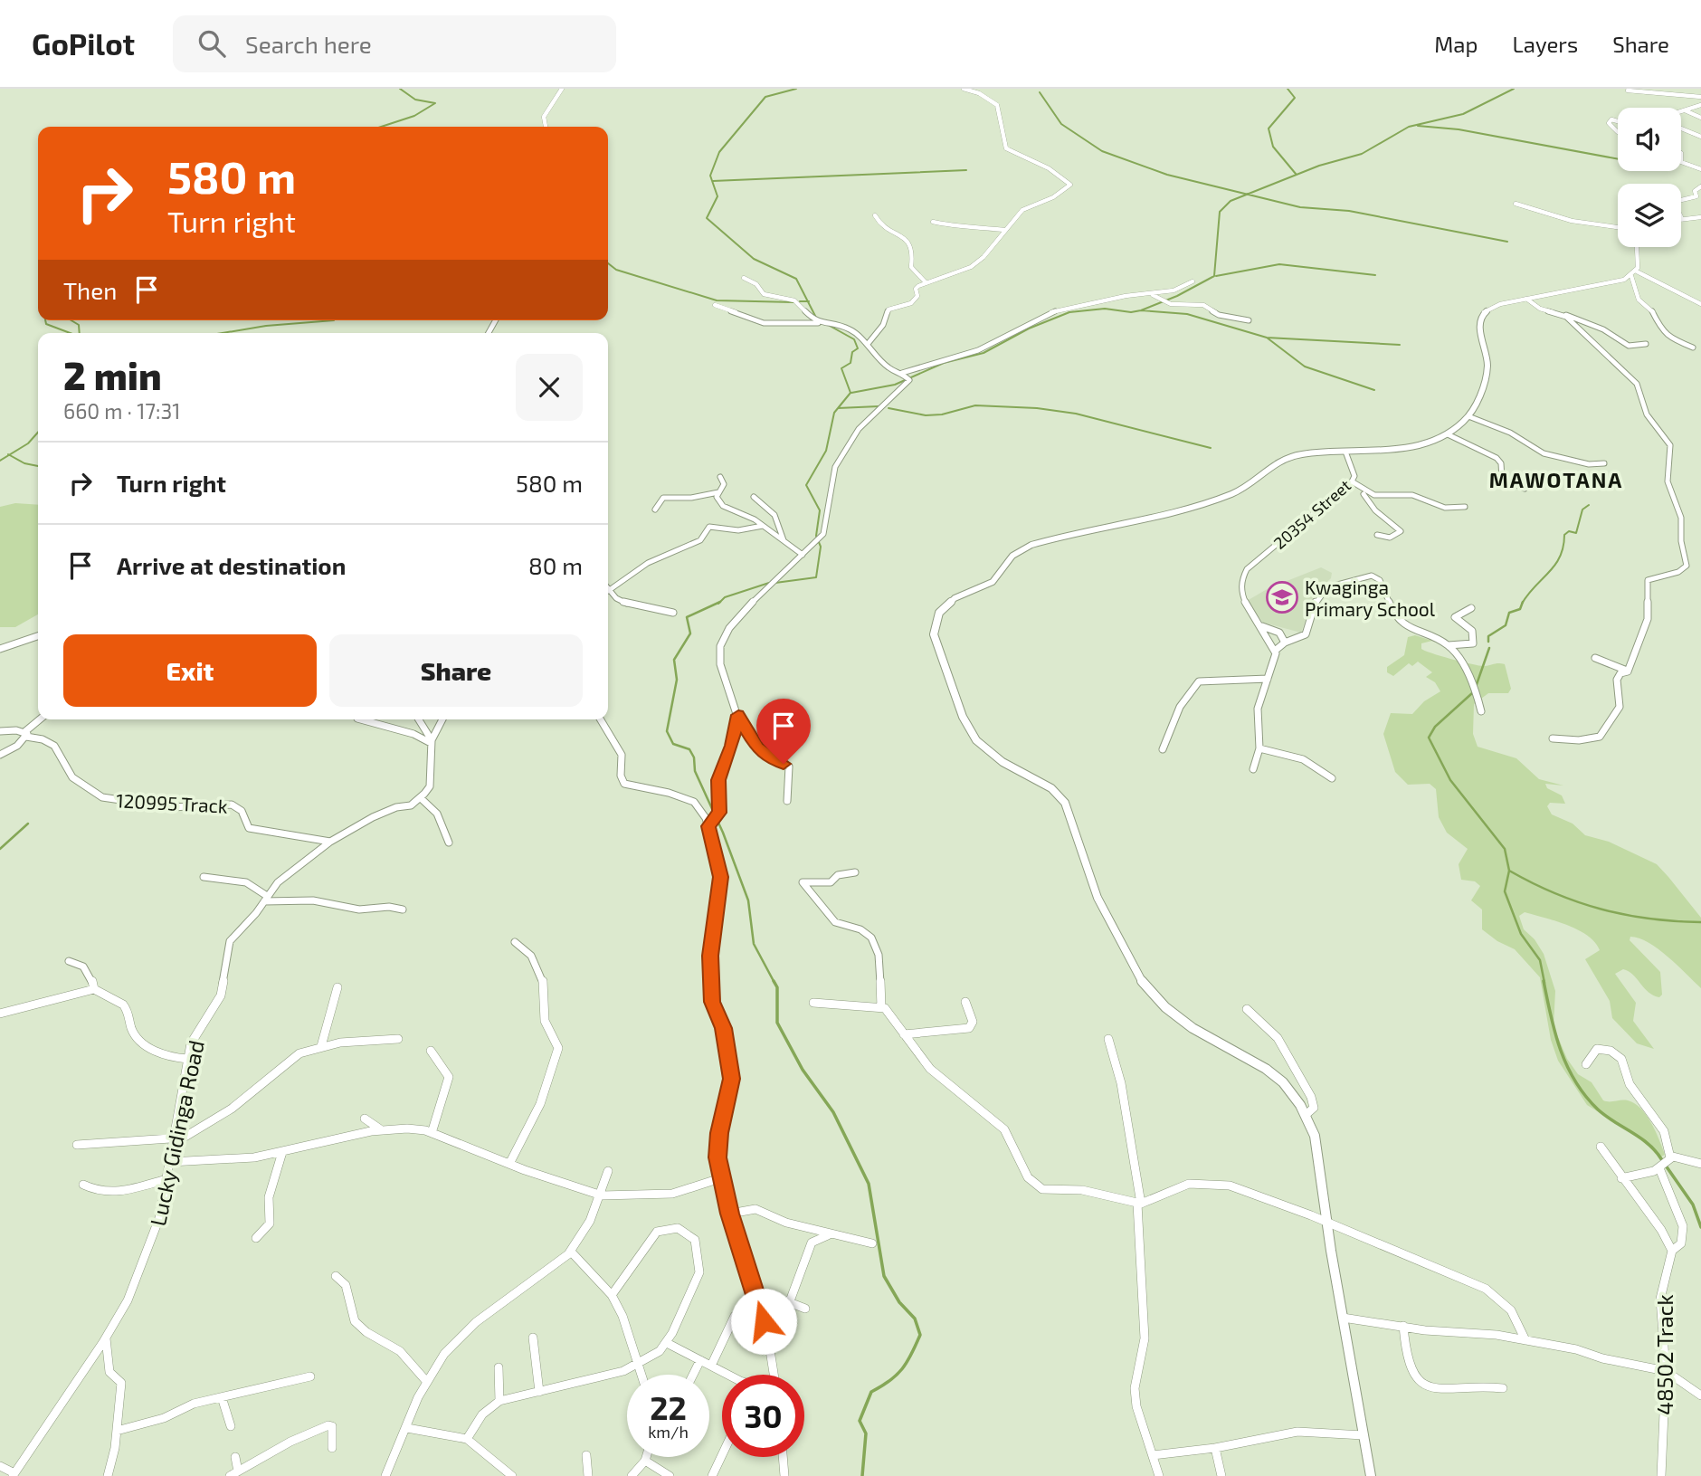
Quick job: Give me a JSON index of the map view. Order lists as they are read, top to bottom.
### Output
{
  "streets": {
    "street": [
      "20354 Street",
      "120995 Track",
      "Lucky Gidinga Road",
      "48502 Track"
    ]
  },
  "crossings": [
    ["120995 Track", "Lucky Gidinga Road"]
  ],
  "districts": ["MAWOTANA"],
  "places": {
    "school or university": ["Kwaginga Primary School"]
  },
  "page": {
    "header": "GoPilot",
    "search": "Search here",
    "nav": ["Map", "Layers", "Share"],
    "turn": ["580 m", "Turn right"],
    "then": "Then",
    "heading": ["2 min", "660 m · 17:31"],
    "list": [
      {
        "name": "Turn right",
        "value": "580 m"
      },
      {
        "name": "Arrive at destination",
        "value": "80 m"
      }
    ],
    "buttons": ["Exit", "Share"],
    "speed": "22 km/h",
    "limit": "30"
  }
}
